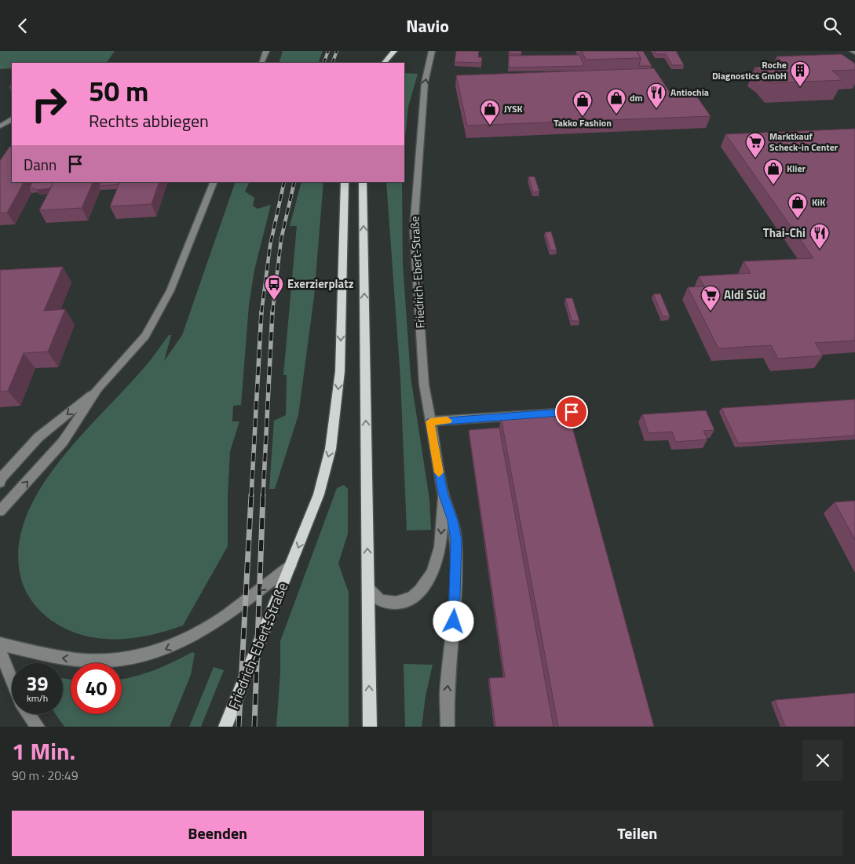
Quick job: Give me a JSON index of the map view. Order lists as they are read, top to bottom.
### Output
{
  "streets": {
    "main road": ["Friedrich-Ebert-Straße"]
  },
  "places": {
    "building": ["Roche Diagnostics GmbH"],
    "restaurant": ["Antiochia", "Thai-Chi"],
    "shop": [
      "dm",
      "Takko Fashion",
      "JYSK",
      "Klier",
      "KiK"
    ],
    "supermarket": ["Marktkauf Scheck-in Center", "Aldi Süd"],
    "bus stop": ["Exerzierplatz"]
  },
  "page": {
    "header": "Navio",
    "turn": ["50 m", "Rechts abbiegen"],
    "then": "Dann",
    "speed": "39 km/h",
    "limit": "40",
    "heading": ["1 Min.", "90 m · 20:49"],
    "buttons": ["Beenden", "Teilen"]
  }
}
